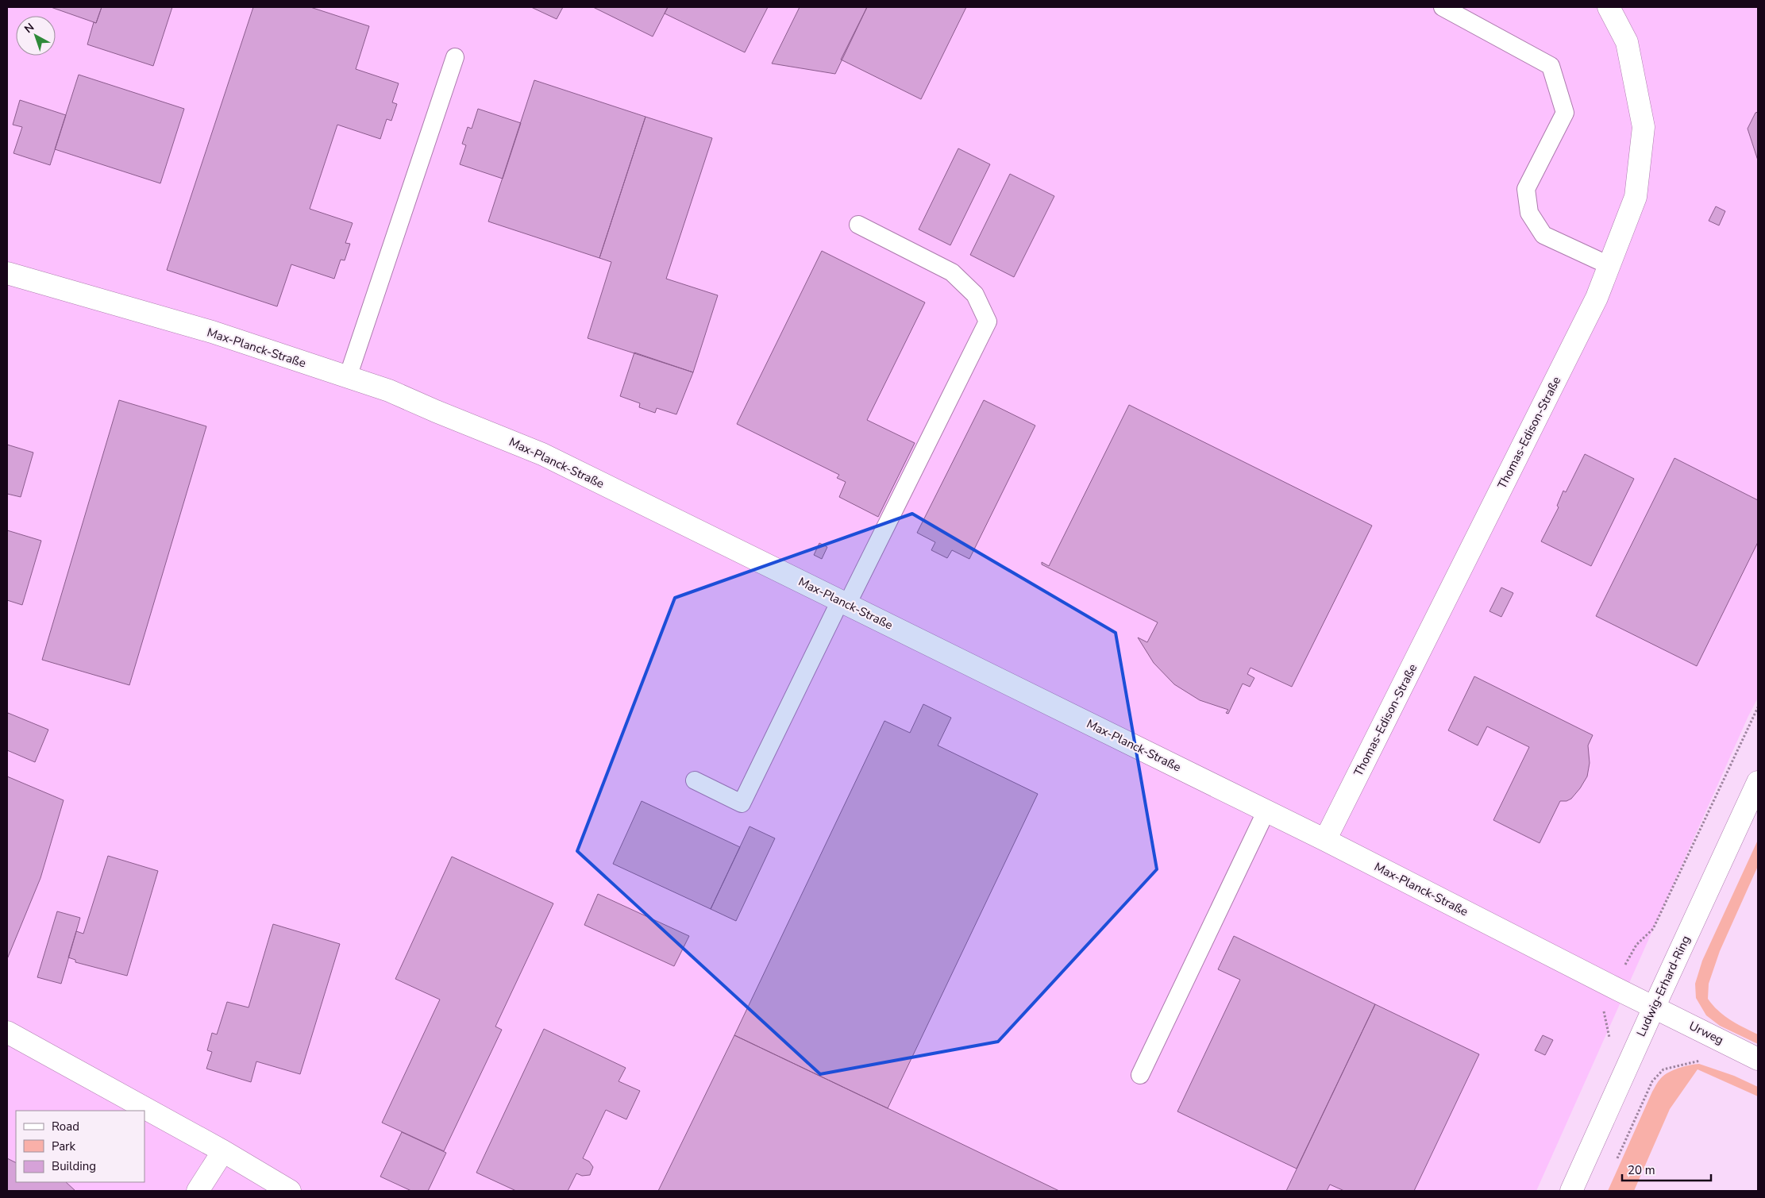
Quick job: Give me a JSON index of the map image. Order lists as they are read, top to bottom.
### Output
{
  "streets": {
    "street": [
      "Max-Planck-Straße",
      "Thomas-Edison-Straße",
      "Ludwig-Erhard-Ring",
      "Urweg"
    ]
  },
  "crossings": [
    ["Max-Planck-Straße", "Thomas-Edison-Straße"],
    ["Max-Planck-Straße", "Ludwig-Erhard-Ring"],
    ["Max-Planck-Straße", "Urweg"],
    ["Ludwig-Erhard-Ring", "Urweg"]
  ],
  "legend": ["Road", "Park", "Building"],
  "scale_bar": "20 m",
  "north": "top left"
}
